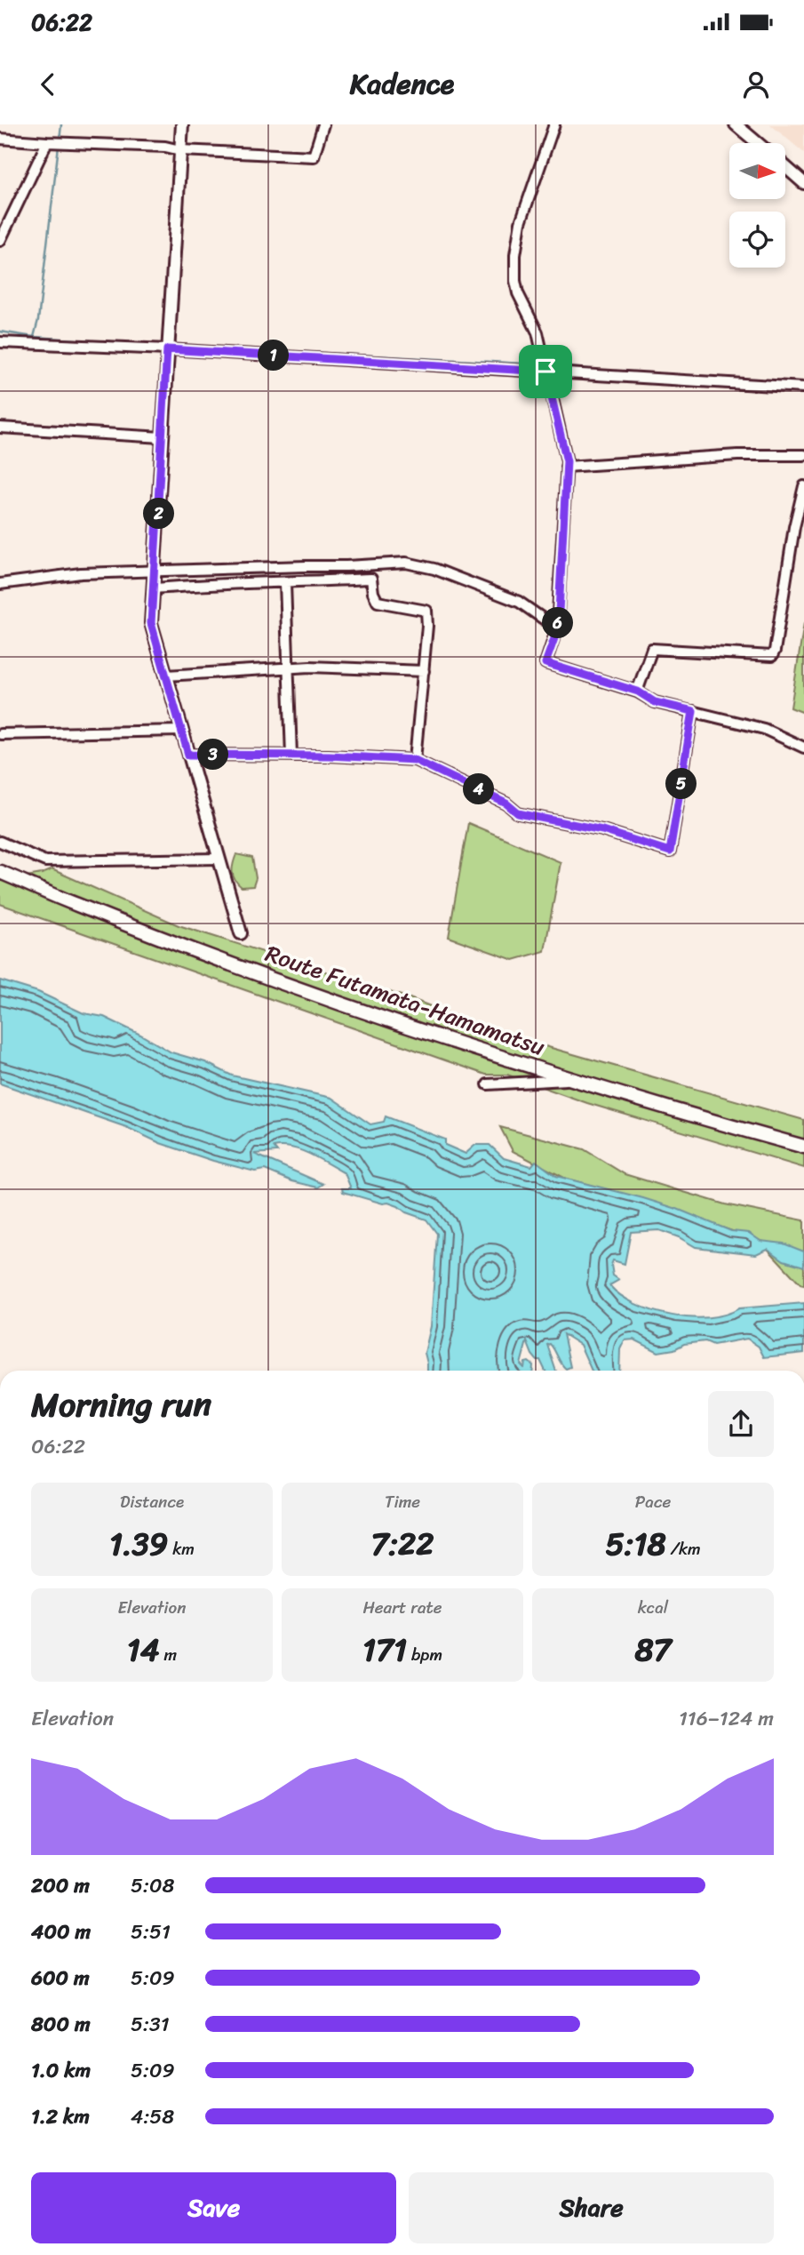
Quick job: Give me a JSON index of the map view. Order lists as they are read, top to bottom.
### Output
{
  "streets": {
    "main road": ["Route Futamata-Hamamatsu"]
  },
  "north": "right",
  "page": {
    "status": "06:22",
    "header": "Kadence",
    "pins": [
      "1",
      "2",
      "6",
      "3",
      "5",
      "4"
    ],
    "heading": ["Morning run", "06:22"],
    "stats": [
      ["Distance", "1.39 km"],
      ["Time", "7:22"],
      ["Pace", "5:18 /km"],
      ["Elevation", "14 m"],
      ["Heart rate", "171 bpm"],
      ["kcal", "87"]
    ],
    "chart": ["Elevation", "116–124 m"],
    "list": [
      {
        "name": "200 m",
        "note": "5:08"
      },
      {
        "name": "400 m",
        "note": "5:51"
      },
      {
        "name": "600 m",
        "note": "5:09"
      },
      {
        "name": "800 m",
        "note": "5:31"
      },
      {
        "name": "1.0 km",
        "note": "5:09"
      },
      {
        "name": "1.2 km",
        "note": "4:58"
      }
    ],
    "buttons": ["Save", "Share"]
  }
}
